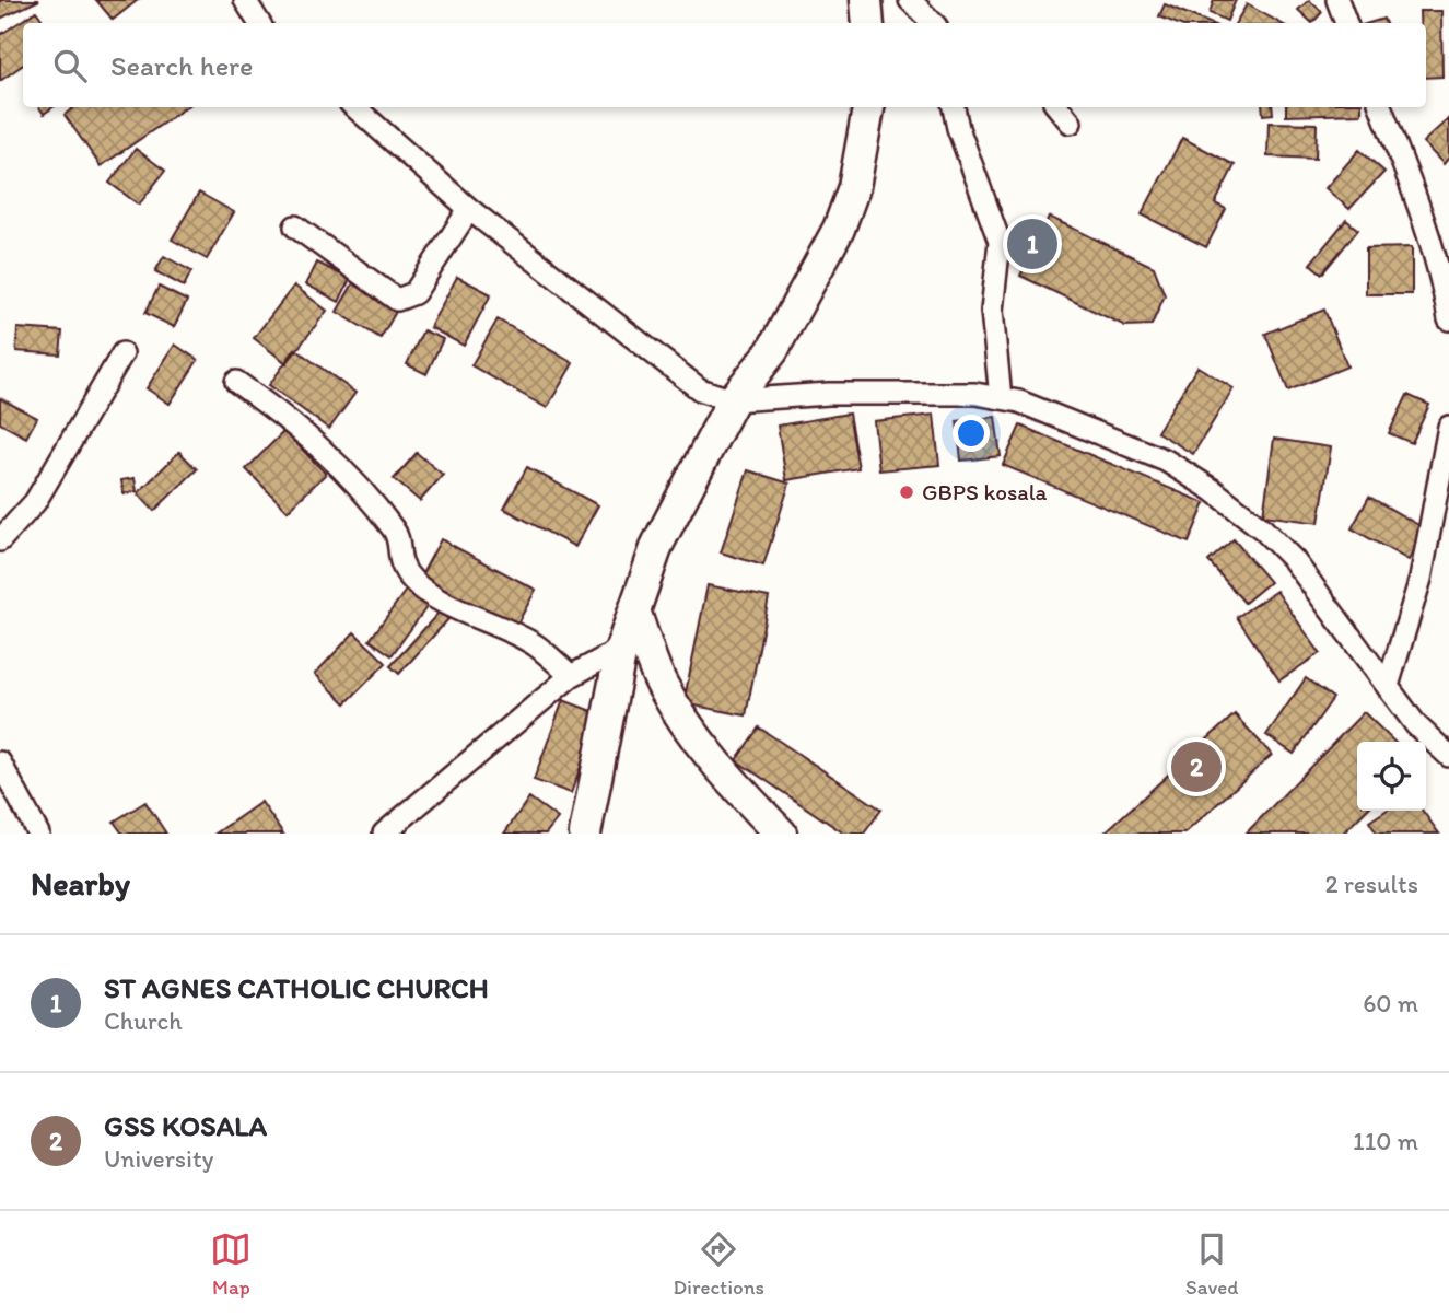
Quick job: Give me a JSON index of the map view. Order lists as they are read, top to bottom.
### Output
{
  "places": ["GBPS kosala"],
  "page": {
    "search": "Search here",
    "pins": ["1", "2"],
    "heading": ["Nearby", "2 results"],
    "list": [
      {
        "mark": "1",
        "name": "ST AGNES CATHOLIC CHURCH",
        "note": "Church",
        "value": "60 m"
      },
      {
        "mark": "2",
        "name": "GSS KOSALA",
        "note": "University",
        "value": "110 m"
      }
    ],
    "nav": ["Map", "Directions", "Saved"]
  }
}
